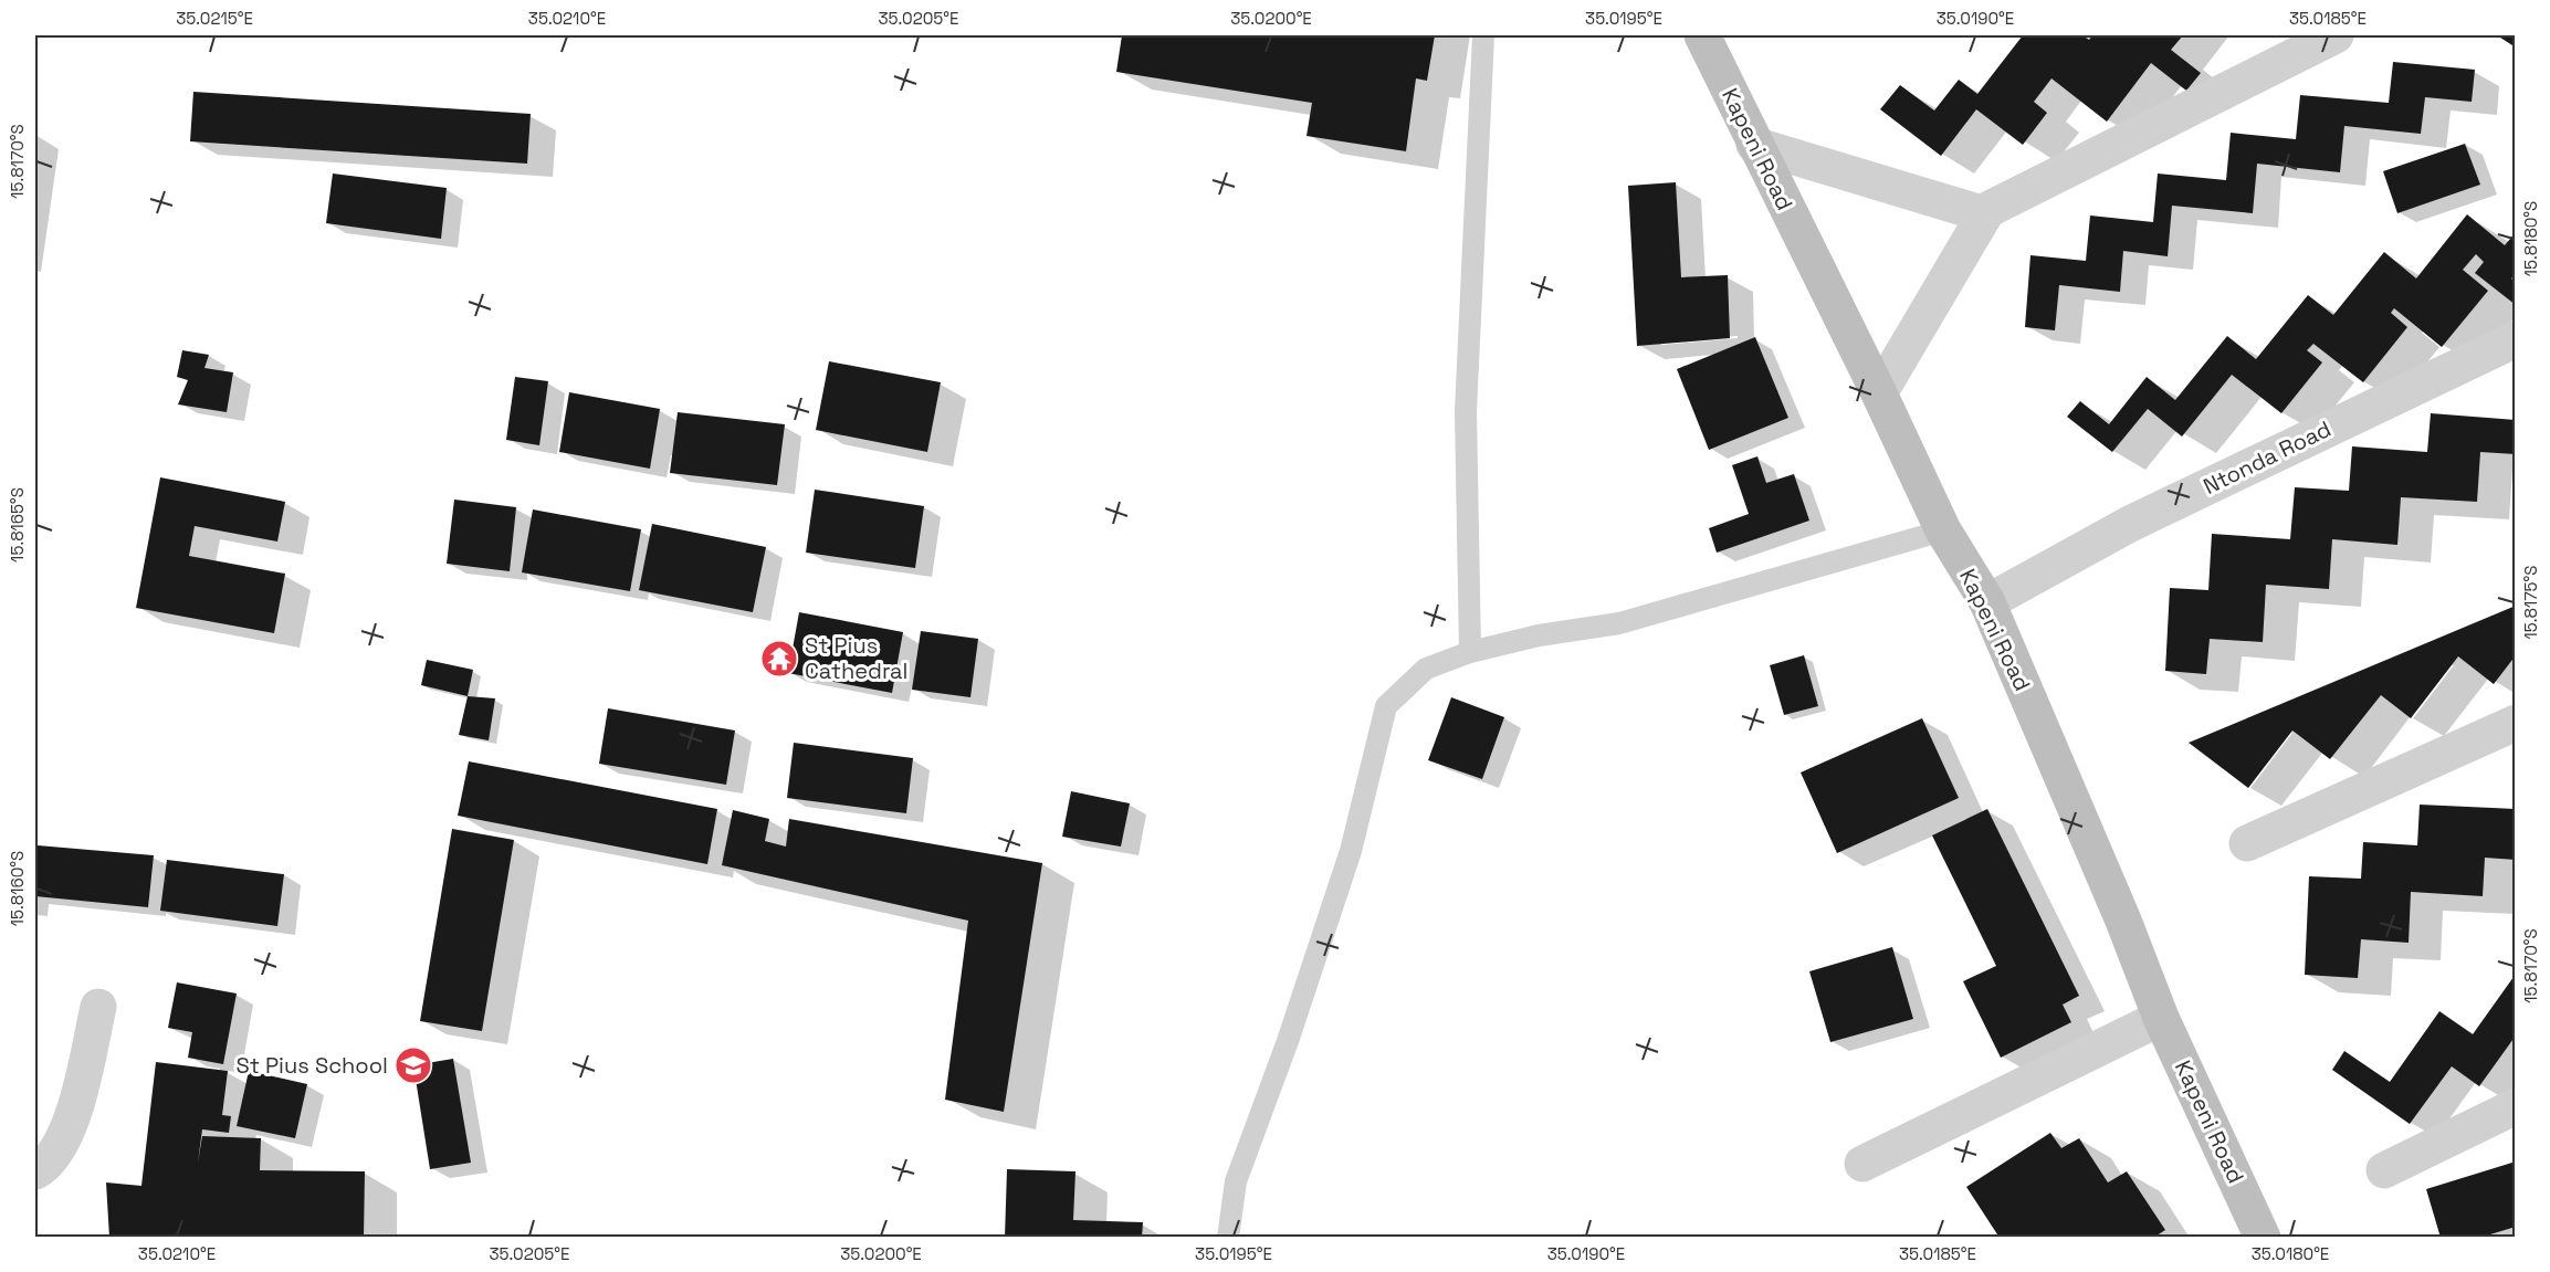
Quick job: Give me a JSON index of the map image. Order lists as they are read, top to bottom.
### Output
{
  "streets": {
    "main road": ["Kapeni Road"],
    "street": ["Ntonda Road"]
  },
  "crossings": [
    ["Kapeni Road", "Ntonda Road"]
  ],
  "places": {
    "temple": ["St Pius Cathedral"],
    "school or university": ["St Pius School"]
  },
  "coordinates": [
    "35.0215°E",
    "35.0210°E",
    "35.0205°E",
    "35.0200°E",
    "35.0195°E",
    "35.0190°E",
    "35.0185°E",
    "15.8170°S",
    "15.8180°S",
    "15.8165°S",
    "15.8175°S",
    "15.8160°S",
    "35.0180°E"
  ]
}
